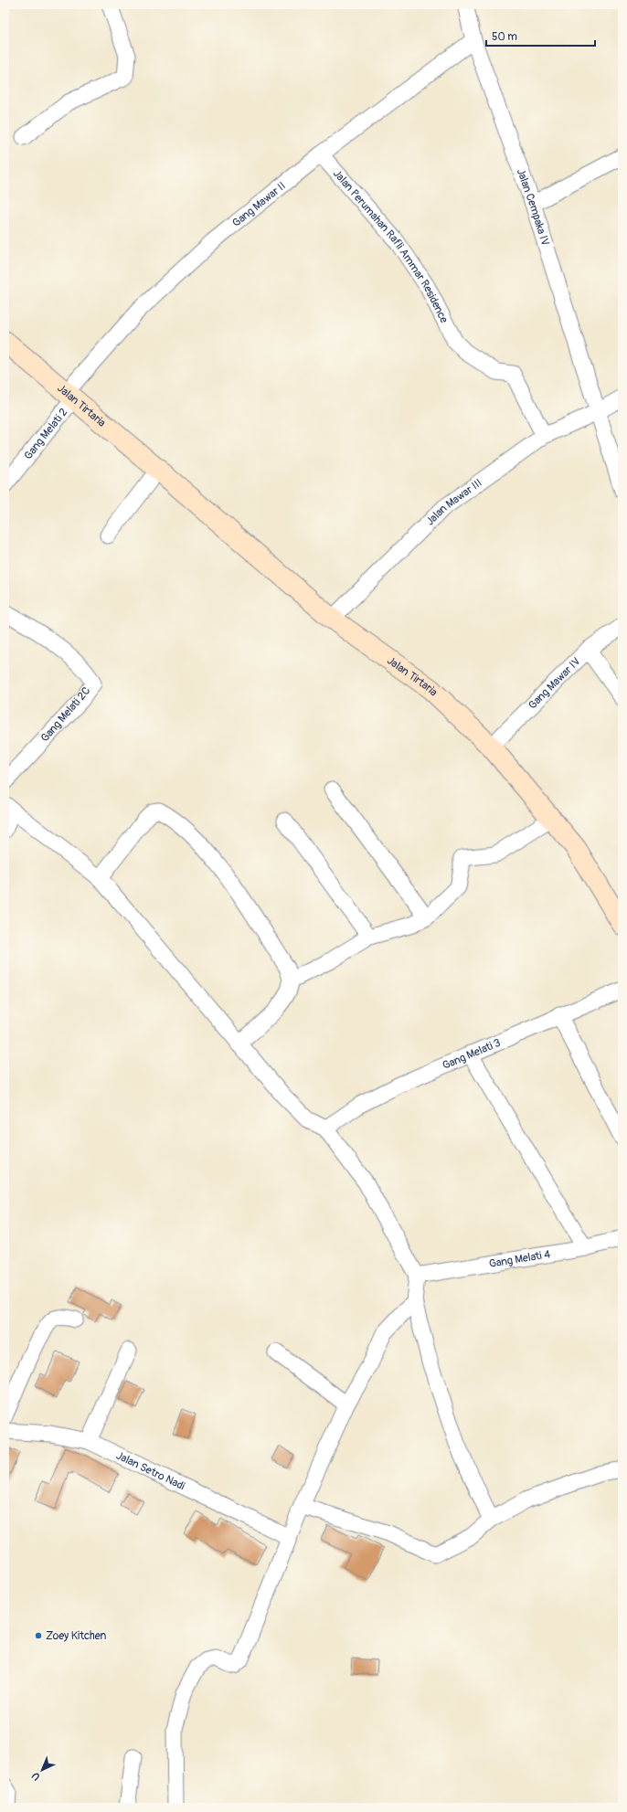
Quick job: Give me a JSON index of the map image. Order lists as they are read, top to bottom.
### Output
{
  "streets": {
    "street": [
      "Gang Mawar II",
      "Jalan Cempaka IV",
      "Jalan Perumahan Rafli Ammar Residence",
      "Jalan Tirtaria",
      "Gang Melati 2",
      "Jalan Mawar III",
      "Gang Mawar IV",
      "Gang Melati 2C",
      "Gang Melati 3",
      "Gang Melati 4",
      "Jalan Setro Nadi"
    ]
  },
  "crossings": [
    ["Gang Mawar II", "Jalan Cempaka IV"],
    ["Gang Mawar II", "Jalan Perumahan Rafli Ammar Residence"],
    ["Gang Mawar II", "Jalan Tirtaria"],
    ["Gang Mawar II", "Gang Melati 2"],
    ["Jalan Cempaka IV", "Jalan Mawar III"],
    ["Jalan Perumahan Rafli Ammar Residence", "Jalan Mawar III"],
    ["Jalan Tirtaria", "Gang Melati 2"],
    ["Jalan Tirtaria", "Jalan Mawar III"],
    ["Jalan Tirtaria", "Gang Mawar IV"]
  ],
  "places": ["Zoey Kitchen"],
  "scale_bar": "50 m",
  "north": "bottom left"
}
